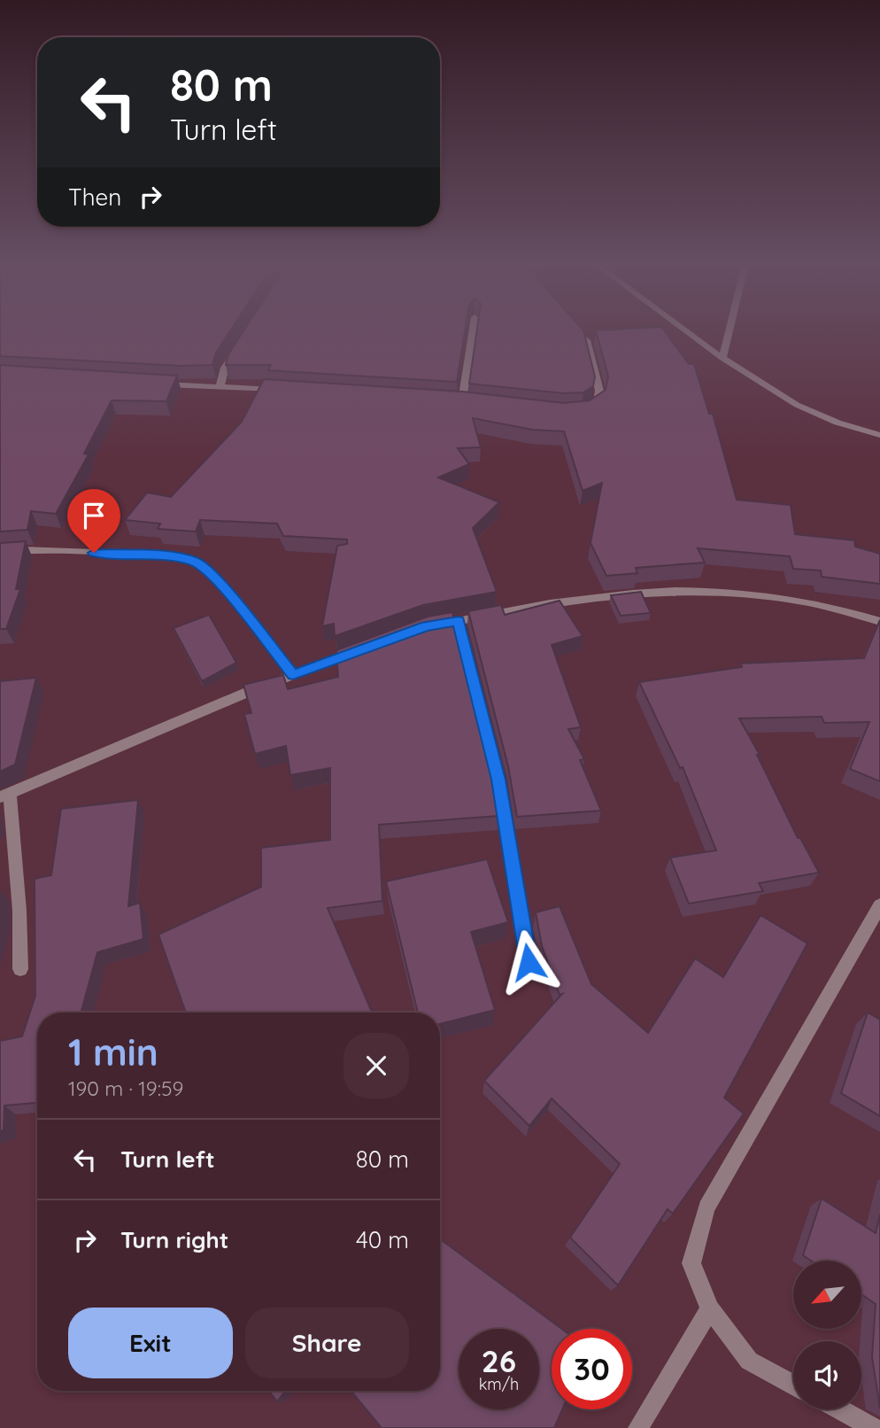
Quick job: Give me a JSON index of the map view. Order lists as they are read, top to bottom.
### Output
{
  "north": "bottom left",
  "page": {
    "turn": ["80 m", "Turn left"],
    "then": "Then",
    "heading": ["1 min", "190 m · 19:59"],
    "list": [
      {
        "name": "Turn left",
        "value": "80 m"
      },
      {
        "name": "Turn right",
        "value": "40 m"
      }
    ],
    "buttons": ["Exit", "Share"],
    "speed": "26 km/h",
    "limit": "30"
  }
}
